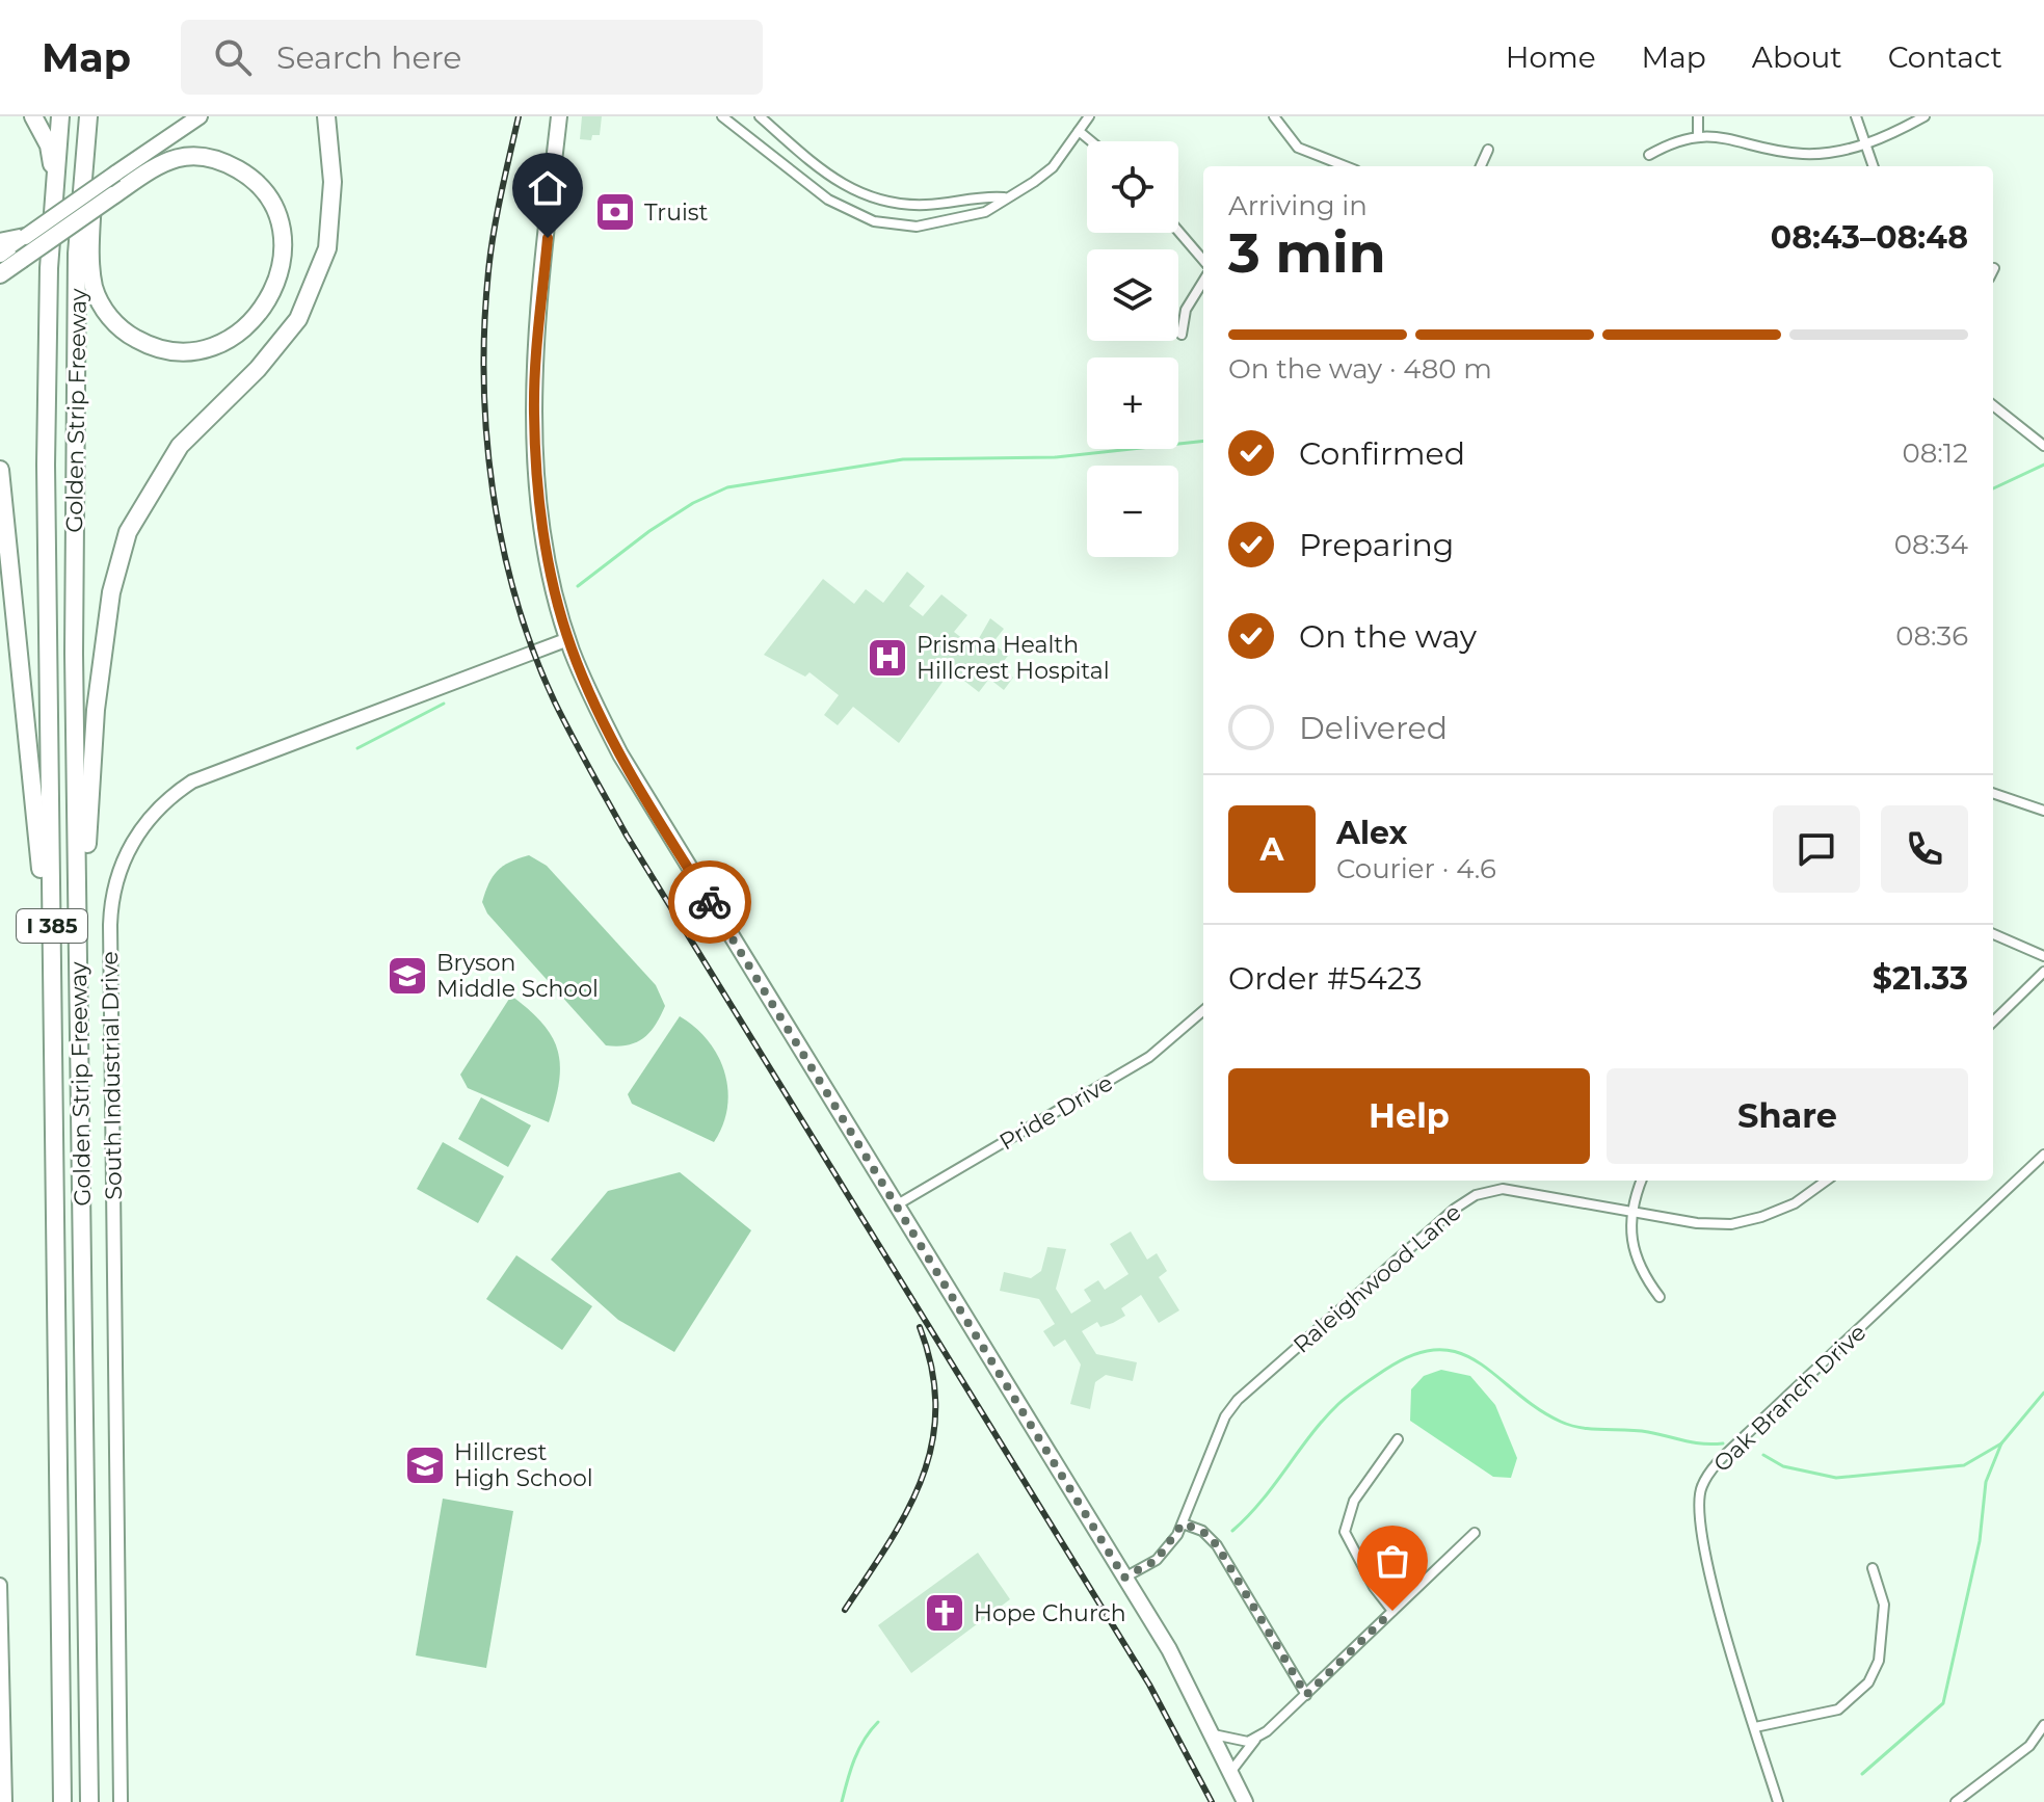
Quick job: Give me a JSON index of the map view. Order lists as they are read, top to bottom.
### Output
{
  "streets": {
    "highway": ["Golden Strip Freeway", "I 385"],
    "street": [
      "South Industrial Drive",
      "Pride Drive",
      "Raleighwood Lane",
      "Oak Branch Drive"
    ]
  },
  "places": {
    "bank": ["Truist"],
    "hospital": ["Prisma Health Hillcrest Hospital"],
    "school or university": ["Bryson Middle School", "Hillcrest High School"],
    "church": ["Hope Church"]
  },
  "page": {
    "header": "Map",
    "search": "Search here",
    "nav": [
      "Home",
      "Map",
      "About",
      "Contact"
    ],
    "map_buttons": ["+", "−"],
    "heading": ["3 min", "Arriving in", "08:43–08:48"],
    "panel": [
      "Alex",
      "Courier · 4.6",
      "Order #5423",
      "$21.33"
    ],
    "bar": "On the way · 480 m",
    "list": [
      ["Confirmed", "08:12"],
      ["Preparing", "08:34"],
      ["On the way", "08:36"],
      "Delivered"
    ],
    "round": "A",
    "buttons": ["Help", "Share"]
  }
}
